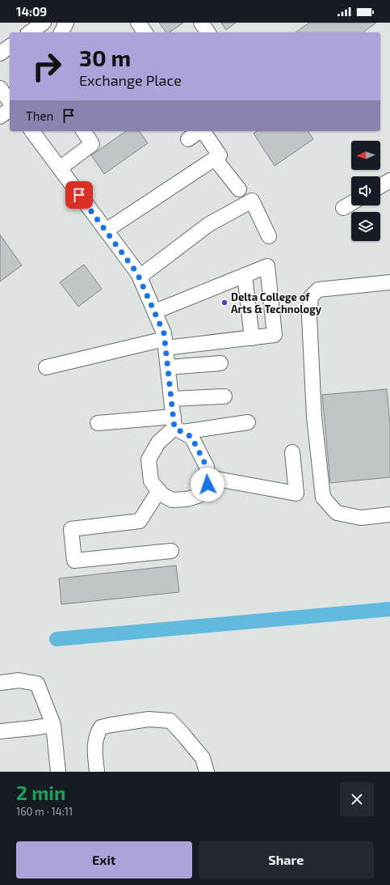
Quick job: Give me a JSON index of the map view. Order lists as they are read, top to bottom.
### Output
{
  "places": ["Delta College of Arts & Technology"],
  "north": "left",
  "page": {
    "status": "14:09",
    "turn": ["30 m", "Exchange Place"],
    "then": "Then",
    "heading": ["2 min", "160 m · 14:11"],
    "buttons": ["Exit", "Share"]
  }
}
